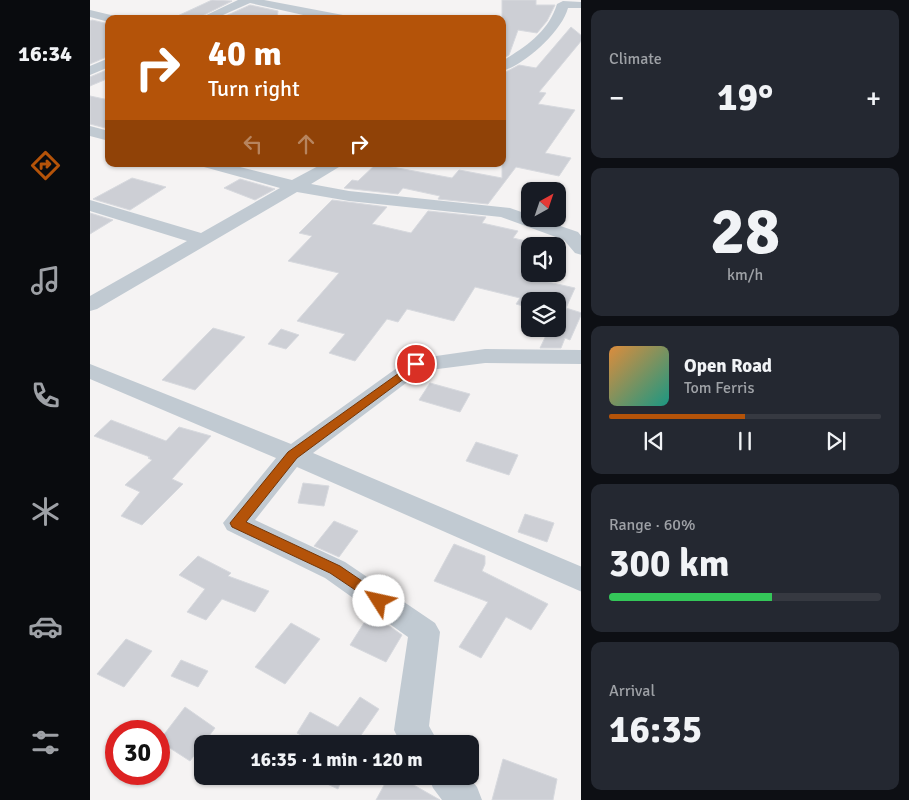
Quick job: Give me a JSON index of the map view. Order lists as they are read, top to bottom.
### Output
{
  "north": "top right",
  "page": {
    "tabs": "16:34",
    "tile": [
      "Climate",
      ["28", "km/h"],
      ["Range · 60%", "300 km"],
      ["Arrival", "16:35"]
    ],
    "turn": ["40 m", "Turn right"],
    "heat": ["−", "19°", "+"],
    "song": ["Open Road", "Tom Ferris"],
    "limit": "30",
    "trip": "16:35 · 1 min · 120 m"
  }
}
